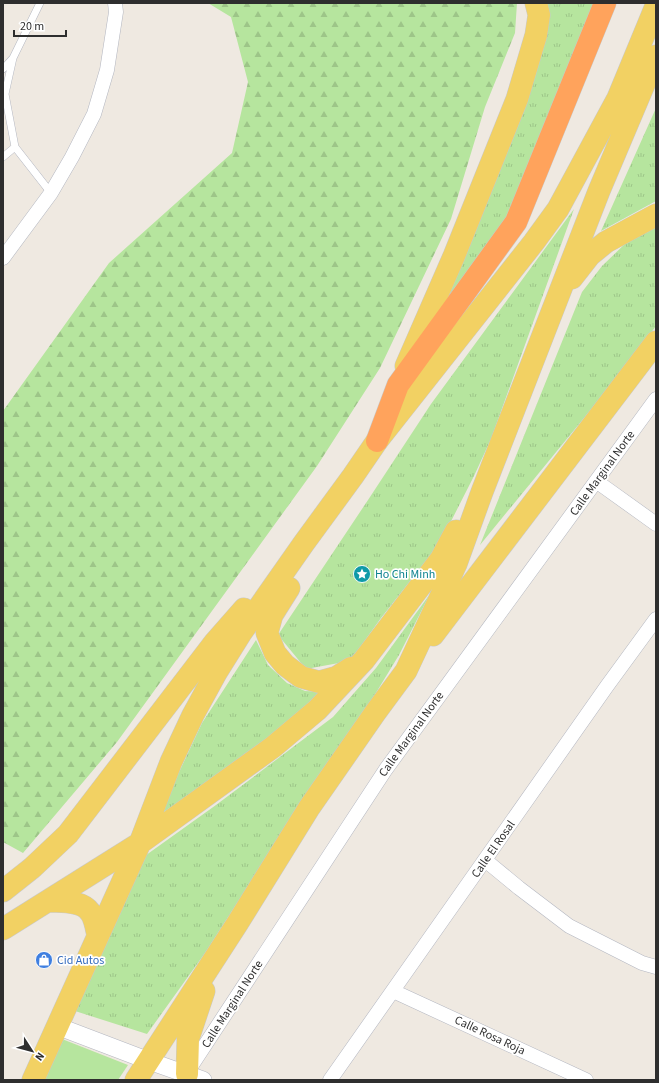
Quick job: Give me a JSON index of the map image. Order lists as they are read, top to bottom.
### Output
{
  "streets": {
    "street": ["Calle Marginal Norte", "Calle El Rosal", "Calle Rosa Roja"]
  },
  "crossings": [
    ["Calle El Rosal", "Calle Rosa Roja"]
  ],
  "places": {
    "place": ["Ho Chi Minh"],
    "shop": ["Cid Autos"]
  },
  "scale_bar": "20 m",
  "north": "bottom right"
}
